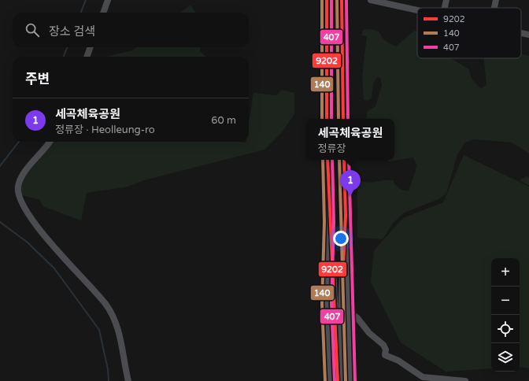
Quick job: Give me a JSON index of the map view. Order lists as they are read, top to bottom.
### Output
{
  "lines": ["transit line 9202", "transit line 140", "transit line 407"],
  "legend": ["9202", "140", "407"],
  "page": {
    "search": "장소 검색",
    "heading": "주변",
    "list": [
      {
        "mark": "1",
        "name": "세곡체육공원",
        "note": "정류장 · Heolleung-ro",
        "value": "60 m"
      }
    ],
    "popup": ["세곡체육공원", "정류장"],
    "pins": "1",
    "map_buttons": ["+", "−"]
  }
}
